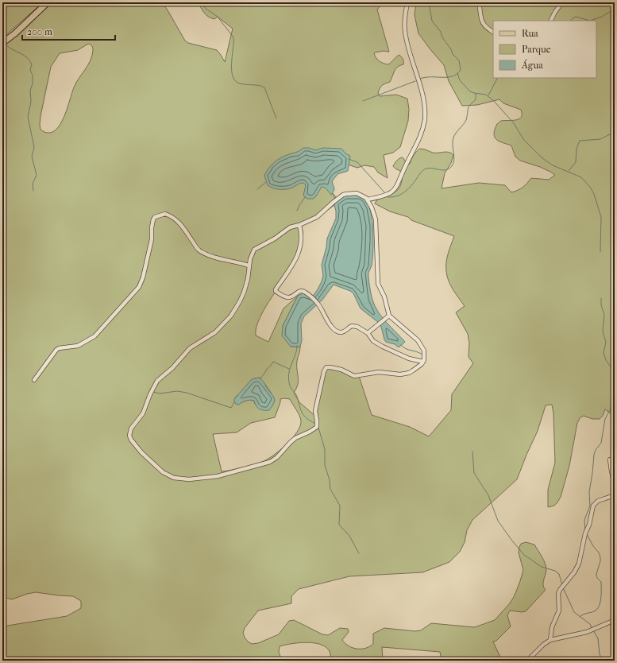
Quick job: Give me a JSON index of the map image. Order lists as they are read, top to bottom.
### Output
{
  "legend": ["Rua", "Parque", "Água"],
  "scale_bar": "200 m"
}
